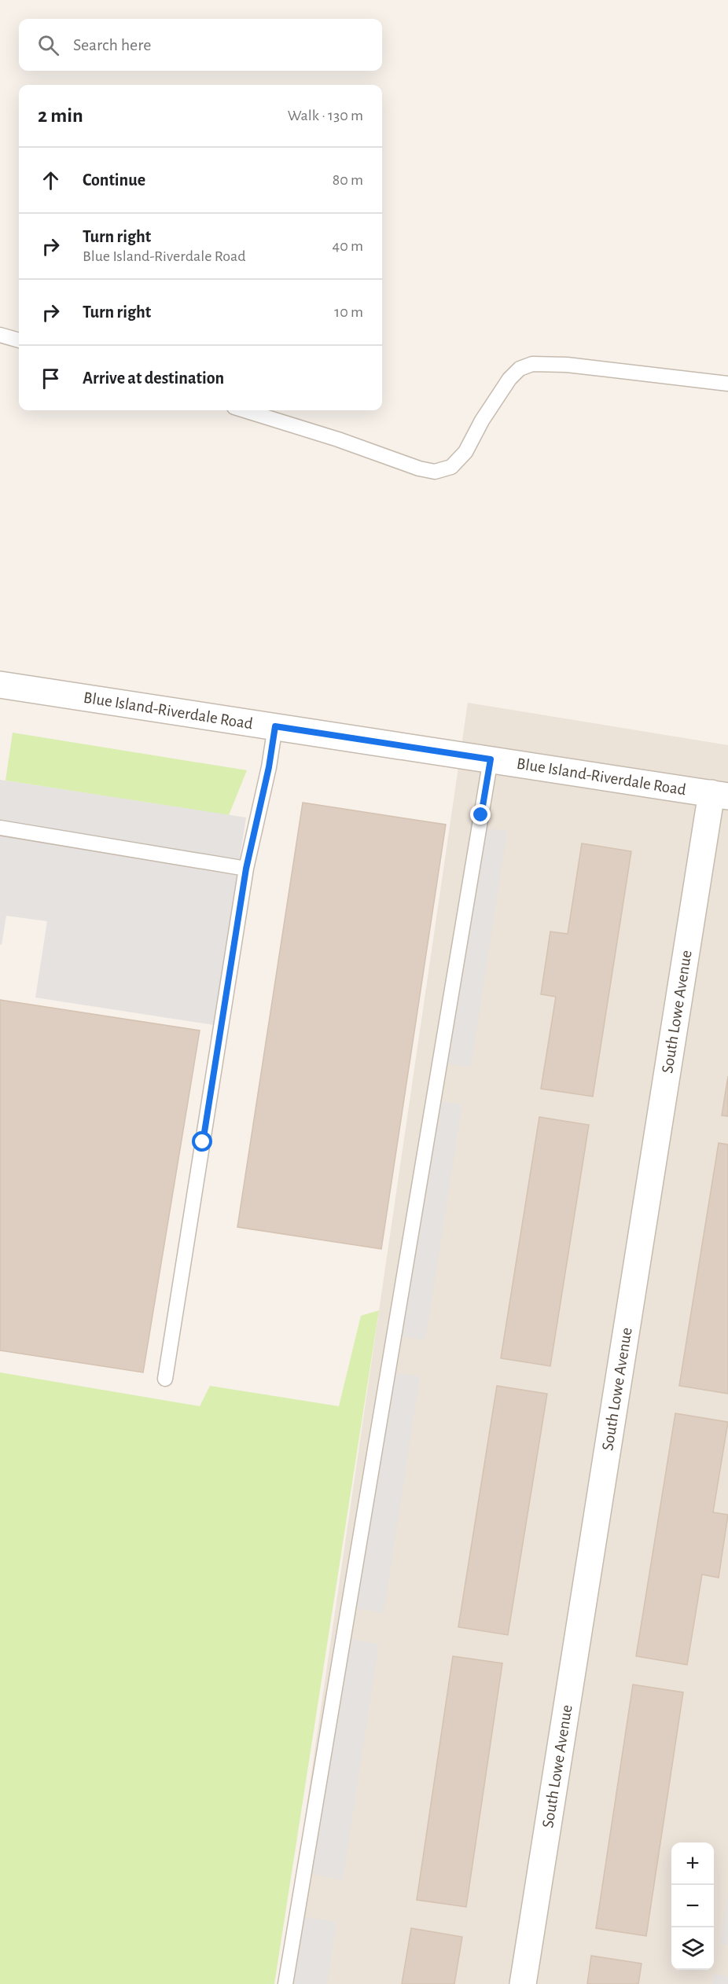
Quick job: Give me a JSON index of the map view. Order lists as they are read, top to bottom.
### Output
{
  "streets": {
    "street": ["Blue Island-Riverdale Road", "South Lowe Avenue"]
  },
  "crossings": [
    ["Blue Island-Riverdale Road", "South Lowe Avenue"]
  ],
  "page": {
    "search": "Search here",
    "heading": ["2 min", "Walk · 130 m"],
    "list": [
      ["Continue", "80 m"],
      ["Turn right", "Blue Island-Riverdale Road", "40 m"],
      ["Turn right", "10 m"],
      "Arrive at destination"
    ],
    "map_buttons": ["+", "−"]
  }
}
